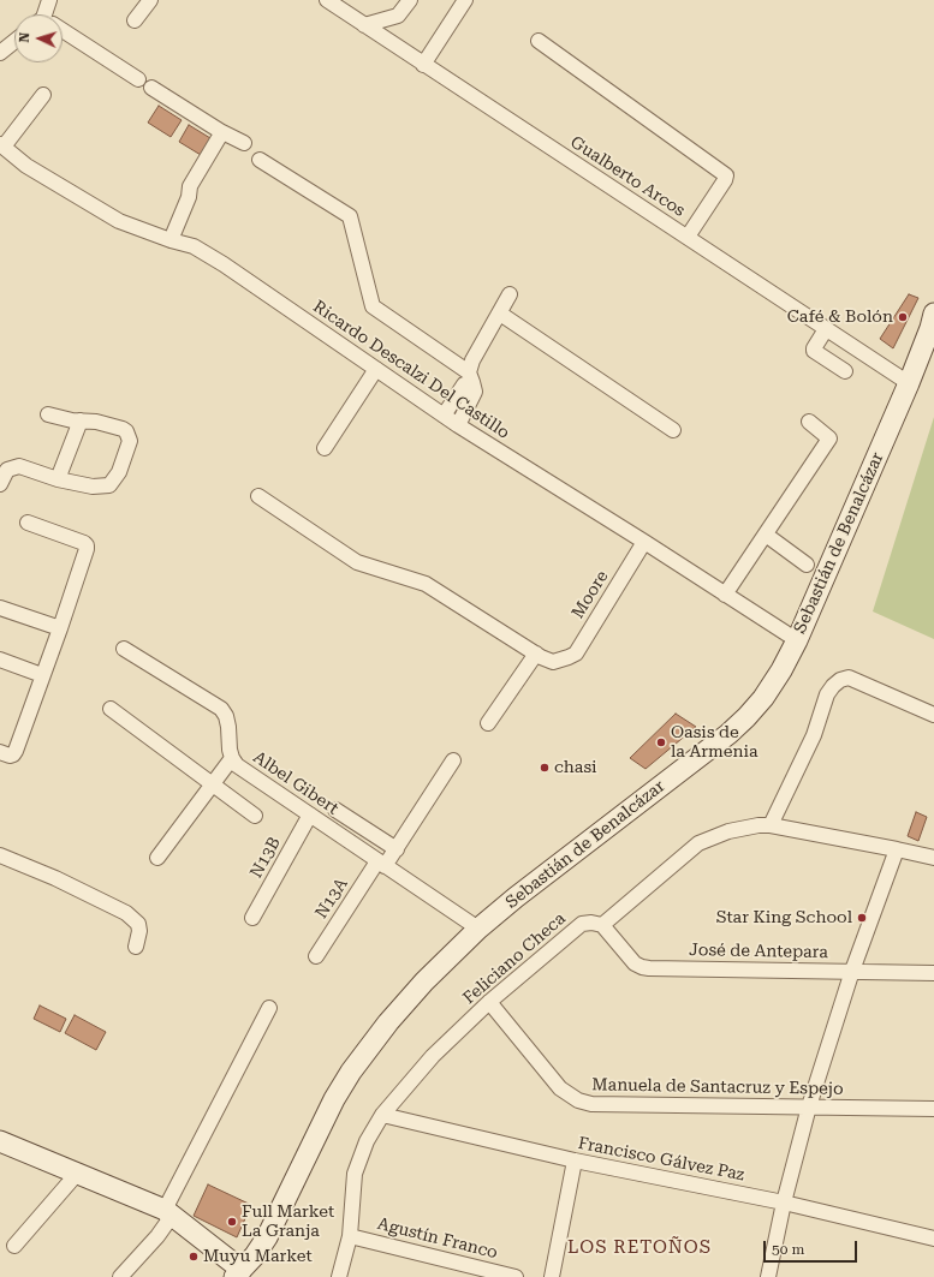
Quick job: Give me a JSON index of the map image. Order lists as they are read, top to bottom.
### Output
{
  "streets": {
    "main road": ["Sebastián de Benalcázar"],
    "street": [
      "Gualberto Arcos",
      "Ricardo Descalzi Del Castillo",
      "Moore",
      "Albel Gibert",
      "N13B",
      "N13A",
      "José de Antepara",
      "Feliciano Checa",
      "Manuela de Santacruz y Espejo",
      "Francisco Gálvez Paz",
      "Agustín Franco"
    ]
  },
  "crossings": [
    ["Gualberto Arcos", "Sebastián de Benalcázar"],
    ["Ricardo Descalzi Del Castillo", "Sebastián de Benalcázar"],
    ["Ricardo Descalzi Del Castillo", "Moore"],
    ["Sebastián de Benalcázar", "Albel Gibert"],
    ["Albel Gibert", "N13B"],
    ["Albel Gibert", "N13A"],
    ["José de Antepara", "Feliciano Checa"],
    ["Feliciano Checa", "Manuela de Santacruz y Espejo"],
    ["Feliciano Checa", "Francisco Gálvez Paz"],
    ["Feliciano Checa", "Agustín Franco"]
  ],
  "districts": ["LOS RETOÑOS"],
  "places": [
    "Café & Bolón",
    "Oasis de la Armenia",
    "chasi",
    "Star King School",
    "Full Market La Granja",
    "Muyu Market"
  ],
  "scale_bar": "50 m",
  "north": "left"
}
